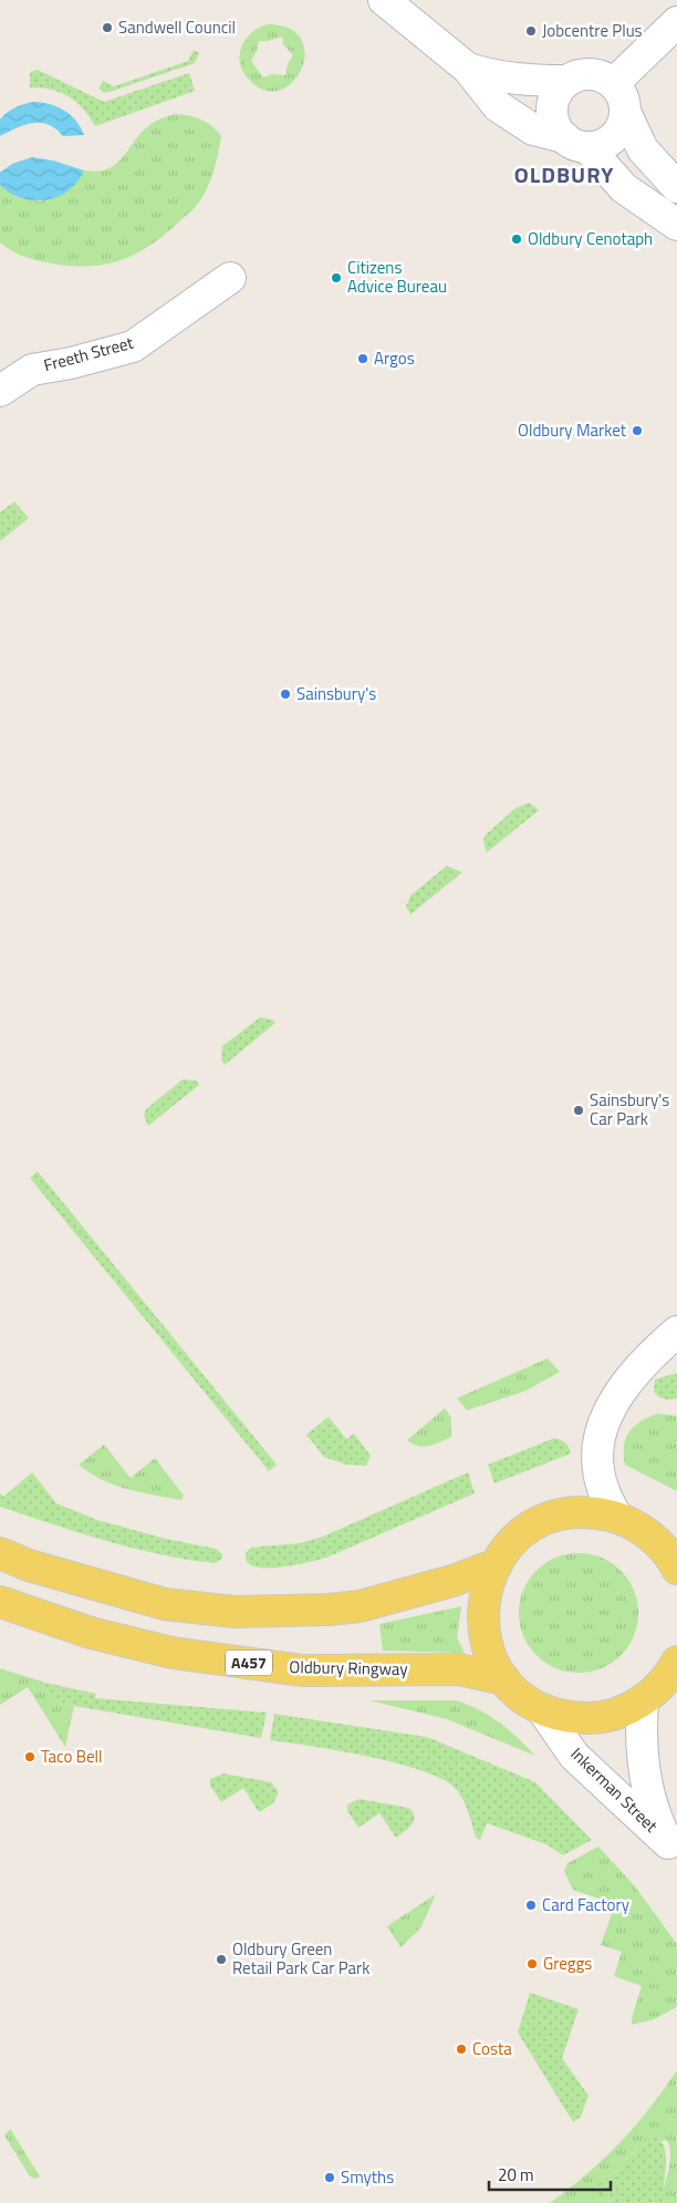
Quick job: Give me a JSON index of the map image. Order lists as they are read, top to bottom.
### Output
{
  "streets": {
    "main road": ["A457", "Oldbury Ringway"],
    "street": ["Freeth Street", "Inkerman Street"]
  },
  "crossings": [
    ["Oldbury Ringway", "Inkerman Street"]
  ],
  "districts": ["OLDBURY"],
  "places": [
    "Sandwell Council",
    "Jobcentre Plus",
    "Oldbury Cenotaph",
    "Citizens Advice Bureau",
    "Argos",
    "Oldbury Market",
    "Sainsbury's",
    "Sainsbury's Car Park",
    "Taco Bell",
    "Card Factory",
    "Oldbury Green Retail Park Car Park",
    "Greggs",
    "Costa",
    "Smyths"
  ],
  "scale_bar": "20 m"
}
